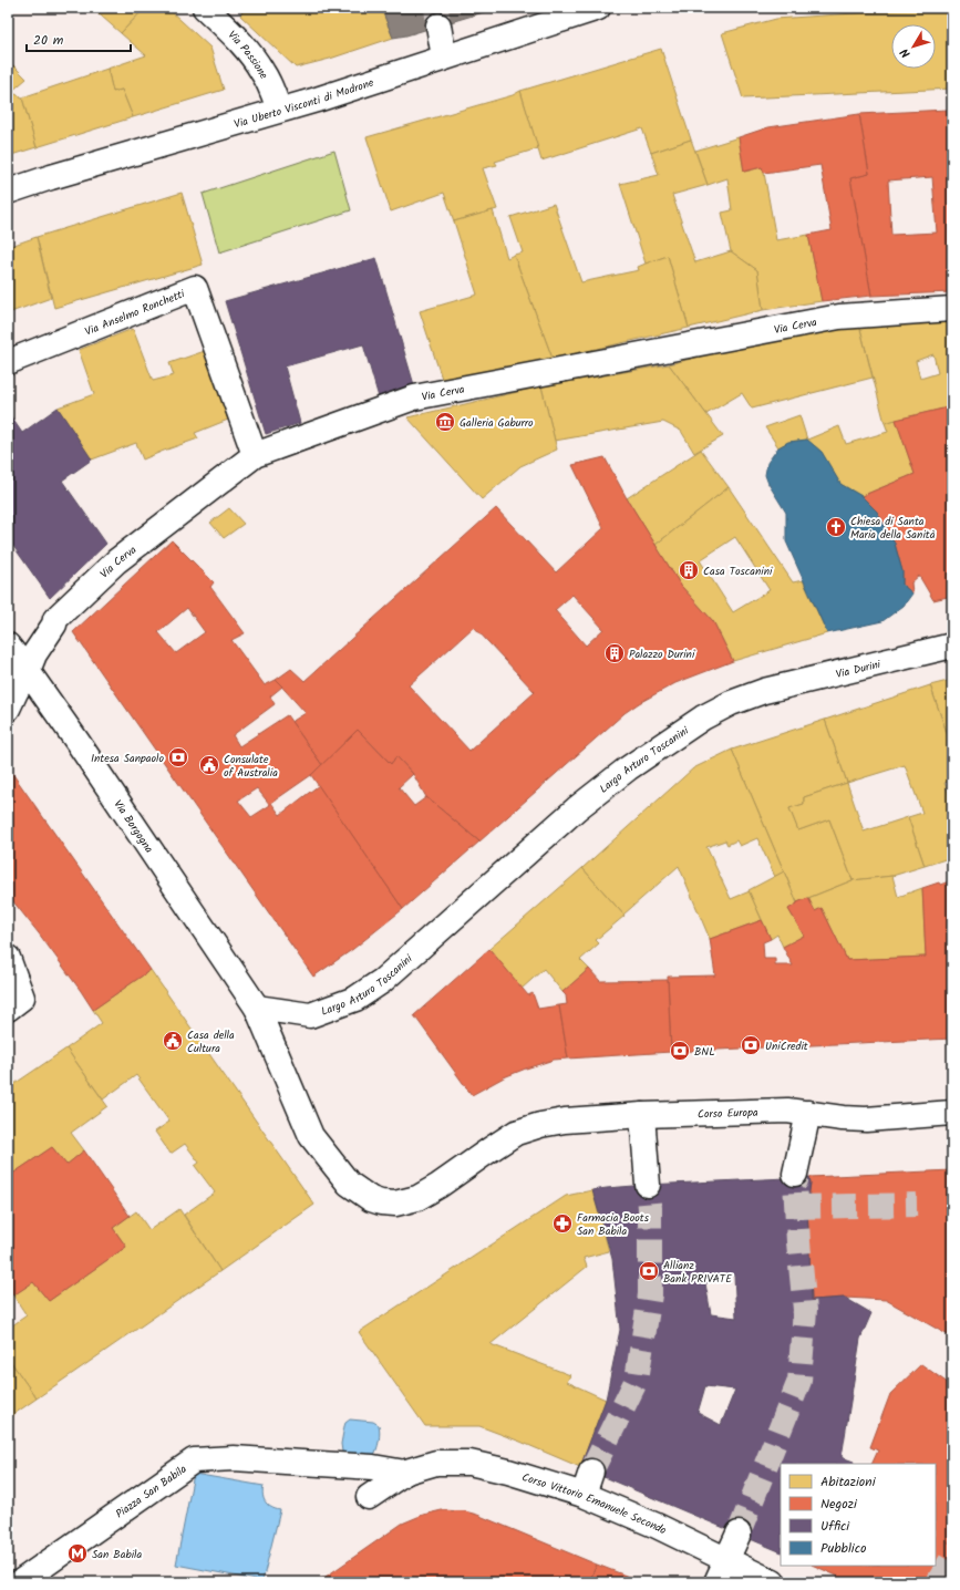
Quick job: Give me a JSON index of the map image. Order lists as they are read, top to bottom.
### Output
{
  "streets": {
    "street": [
      "Via Passione",
      "Via Uberto Visconti di Modrone",
      "Via Anselmo Ronchetti",
      "Via Cerva",
      "Via Durini",
      "Largo Arturo Toscanini",
      "Via Borgogna",
      "Corso Europa",
      "Piazza San Babila",
      "Corso Vittorio Emanuele Secondo"
    ]
  },
  "crossings": [
    ["Via Passione", "Via Uberto Visconti di Modrone"],
    ["Via Anselmo Ronchetti", "Via Cerva"],
    ["Via Cerva", "Via Borgogna"],
    ["Via Durini", "Largo Arturo Toscanini"],
    ["Largo Arturo Toscanini", "Via Borgogna"],
    ["Largo Arturo Toscanini", "Corso Europa"],
    ["Via Borgogna", "Corso Europa"],
    ["Piazza San Babila", "Corso Vittorio Emanuele Secondo"]
  ],
  "places": {
    "museum": ["Galleria Gaburro"],
    "church": ["Chiesa di Santa Maria della Sanità"],
    "building": ["Casa Toscanini", "Palazzo Durini"],
    "bank": [
      "Intesa Sanpaolo",
      "UniCredit",
      "BNL",
      "Allianz Bank PRIVATE"
    ],
    "public building": ["Consulate of Australia", "Casa della Cultura"],
    "pharmacy": ["Farmacia Boots San Babila"],
    "metro station": ["San Babila"]
  },
  "legend": [
    "Abitazioni",
    "Negozi",
    "Uffici",
    "Pubblico"
  ],
  "scale_bar": "20 m",
  "north": "bottom left"
}
